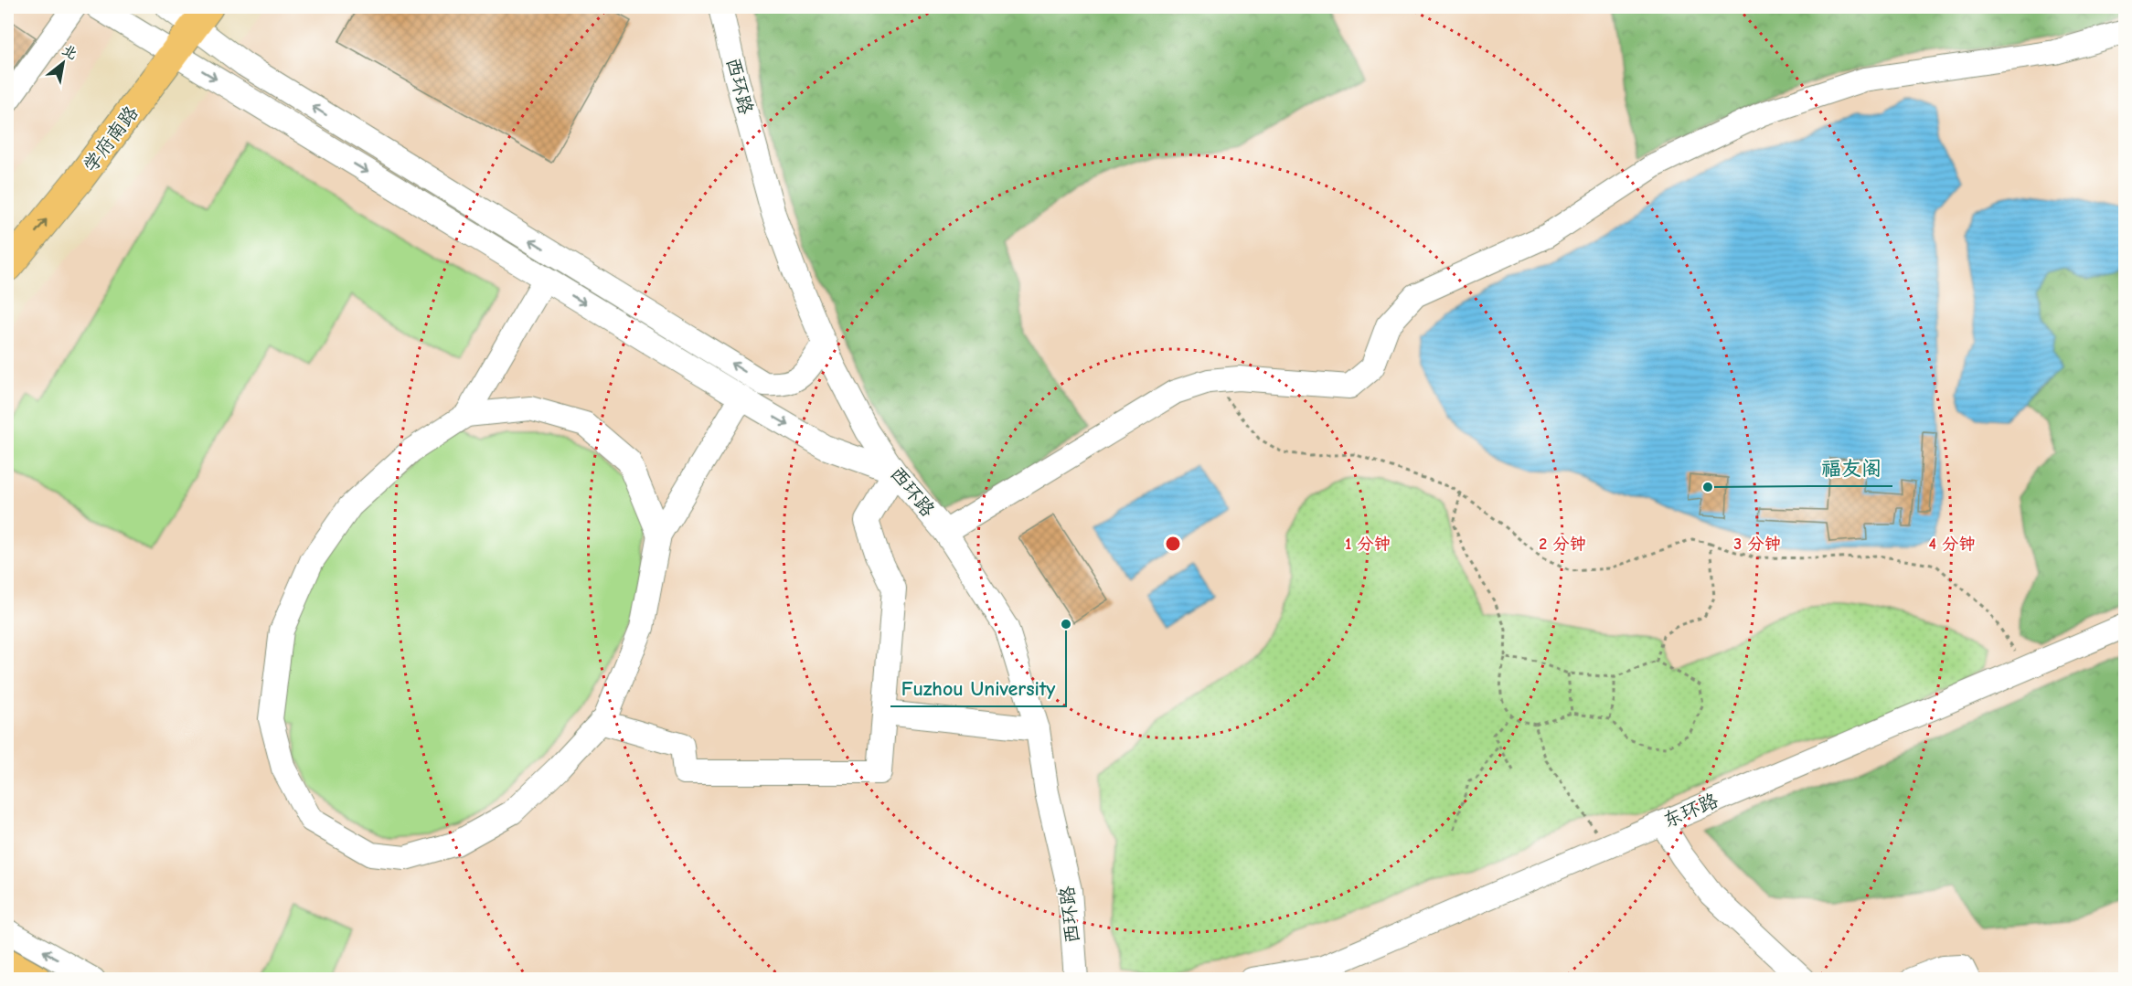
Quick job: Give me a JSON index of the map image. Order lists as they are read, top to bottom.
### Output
{
  "streets": {
    "main road": ["学府南路"],
    "street": ["西环路", "东环路"]
  },
  "places": ["福友阁", "Fuzhou University"],
  "north": "top right",
  "rings": [
    "1 分钟",
    "2 分钟",
    "3 分钟",
    "4 分钟"
  ]
}
